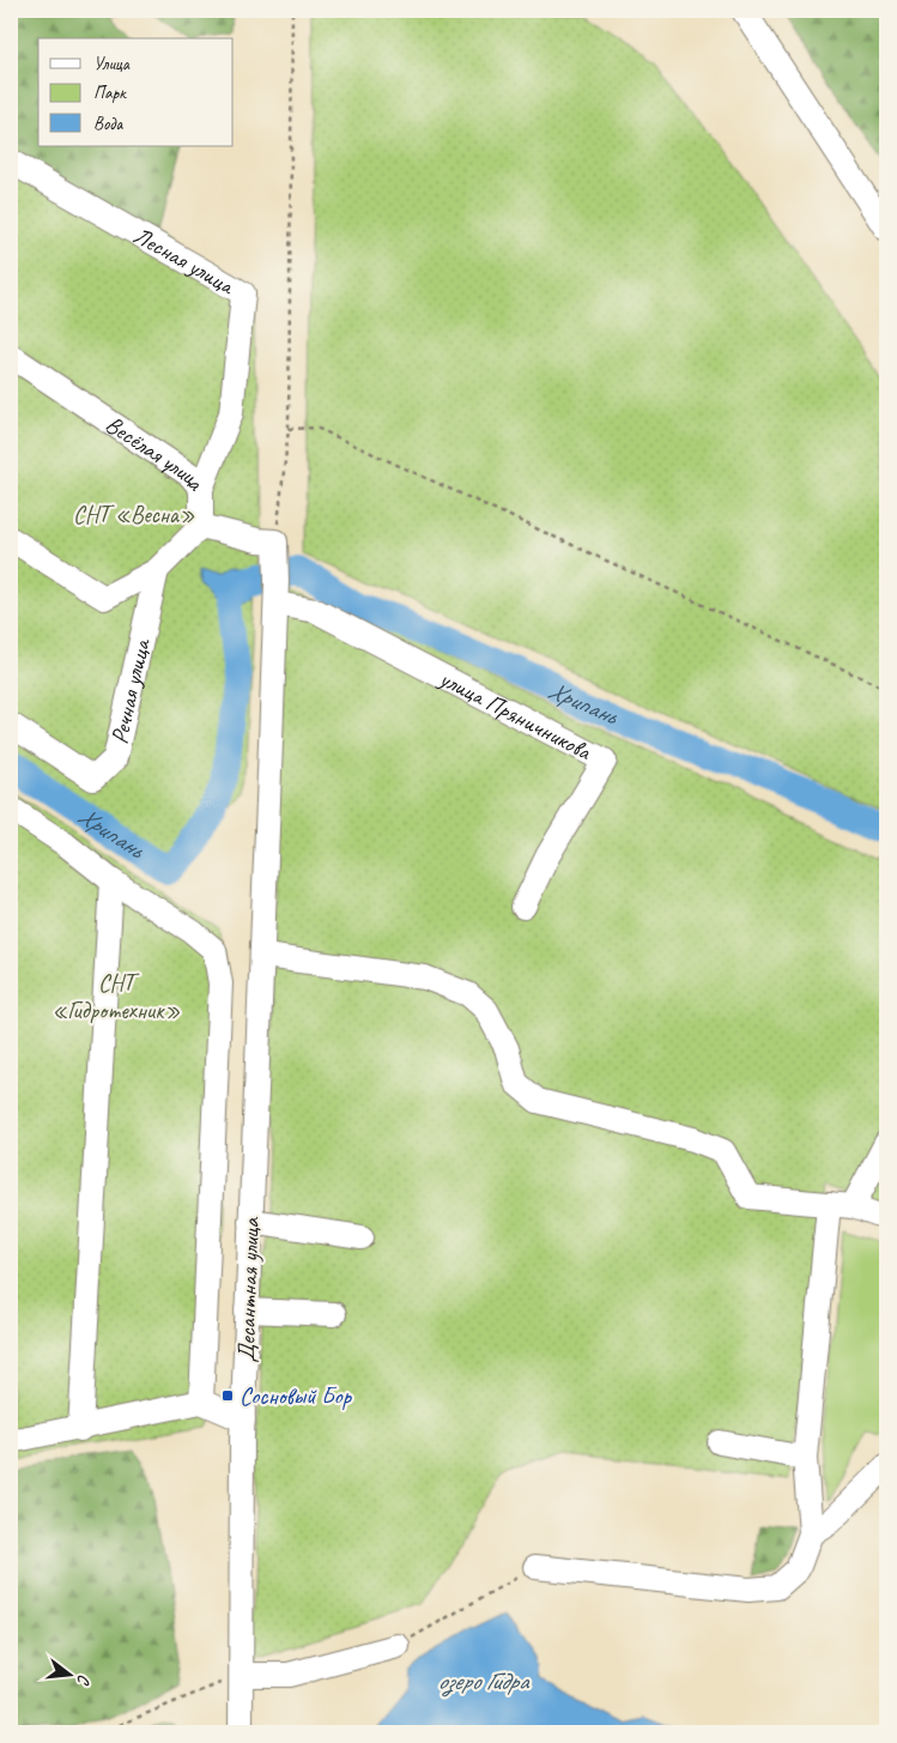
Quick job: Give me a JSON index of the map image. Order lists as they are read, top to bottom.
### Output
{
  "streets": {
    "street": [
      "Лесная улица",
      "Весёлая улица",
      "Речная улица",
      "улица Пряничникова",
      "Десантная улица"
    ]
  },
  "crossings": [
    ["Лесная улица", "Весёлая улица"],
    ["Весёлая улица", "Десантная улица"],
    ["улица Пряничникова", "Десантная улица"]
  ],
  "water": ["Хрипань", "озеро Гидра"],
  "parks": ["СНТ «Весна»", "СНТ «Гидротехник»"],
  "places": {
    "transit": ["Сосновый Бор"]
  },
  "legend": ["Улица", "Парк", "Вода"],
  "north": "right"
}
